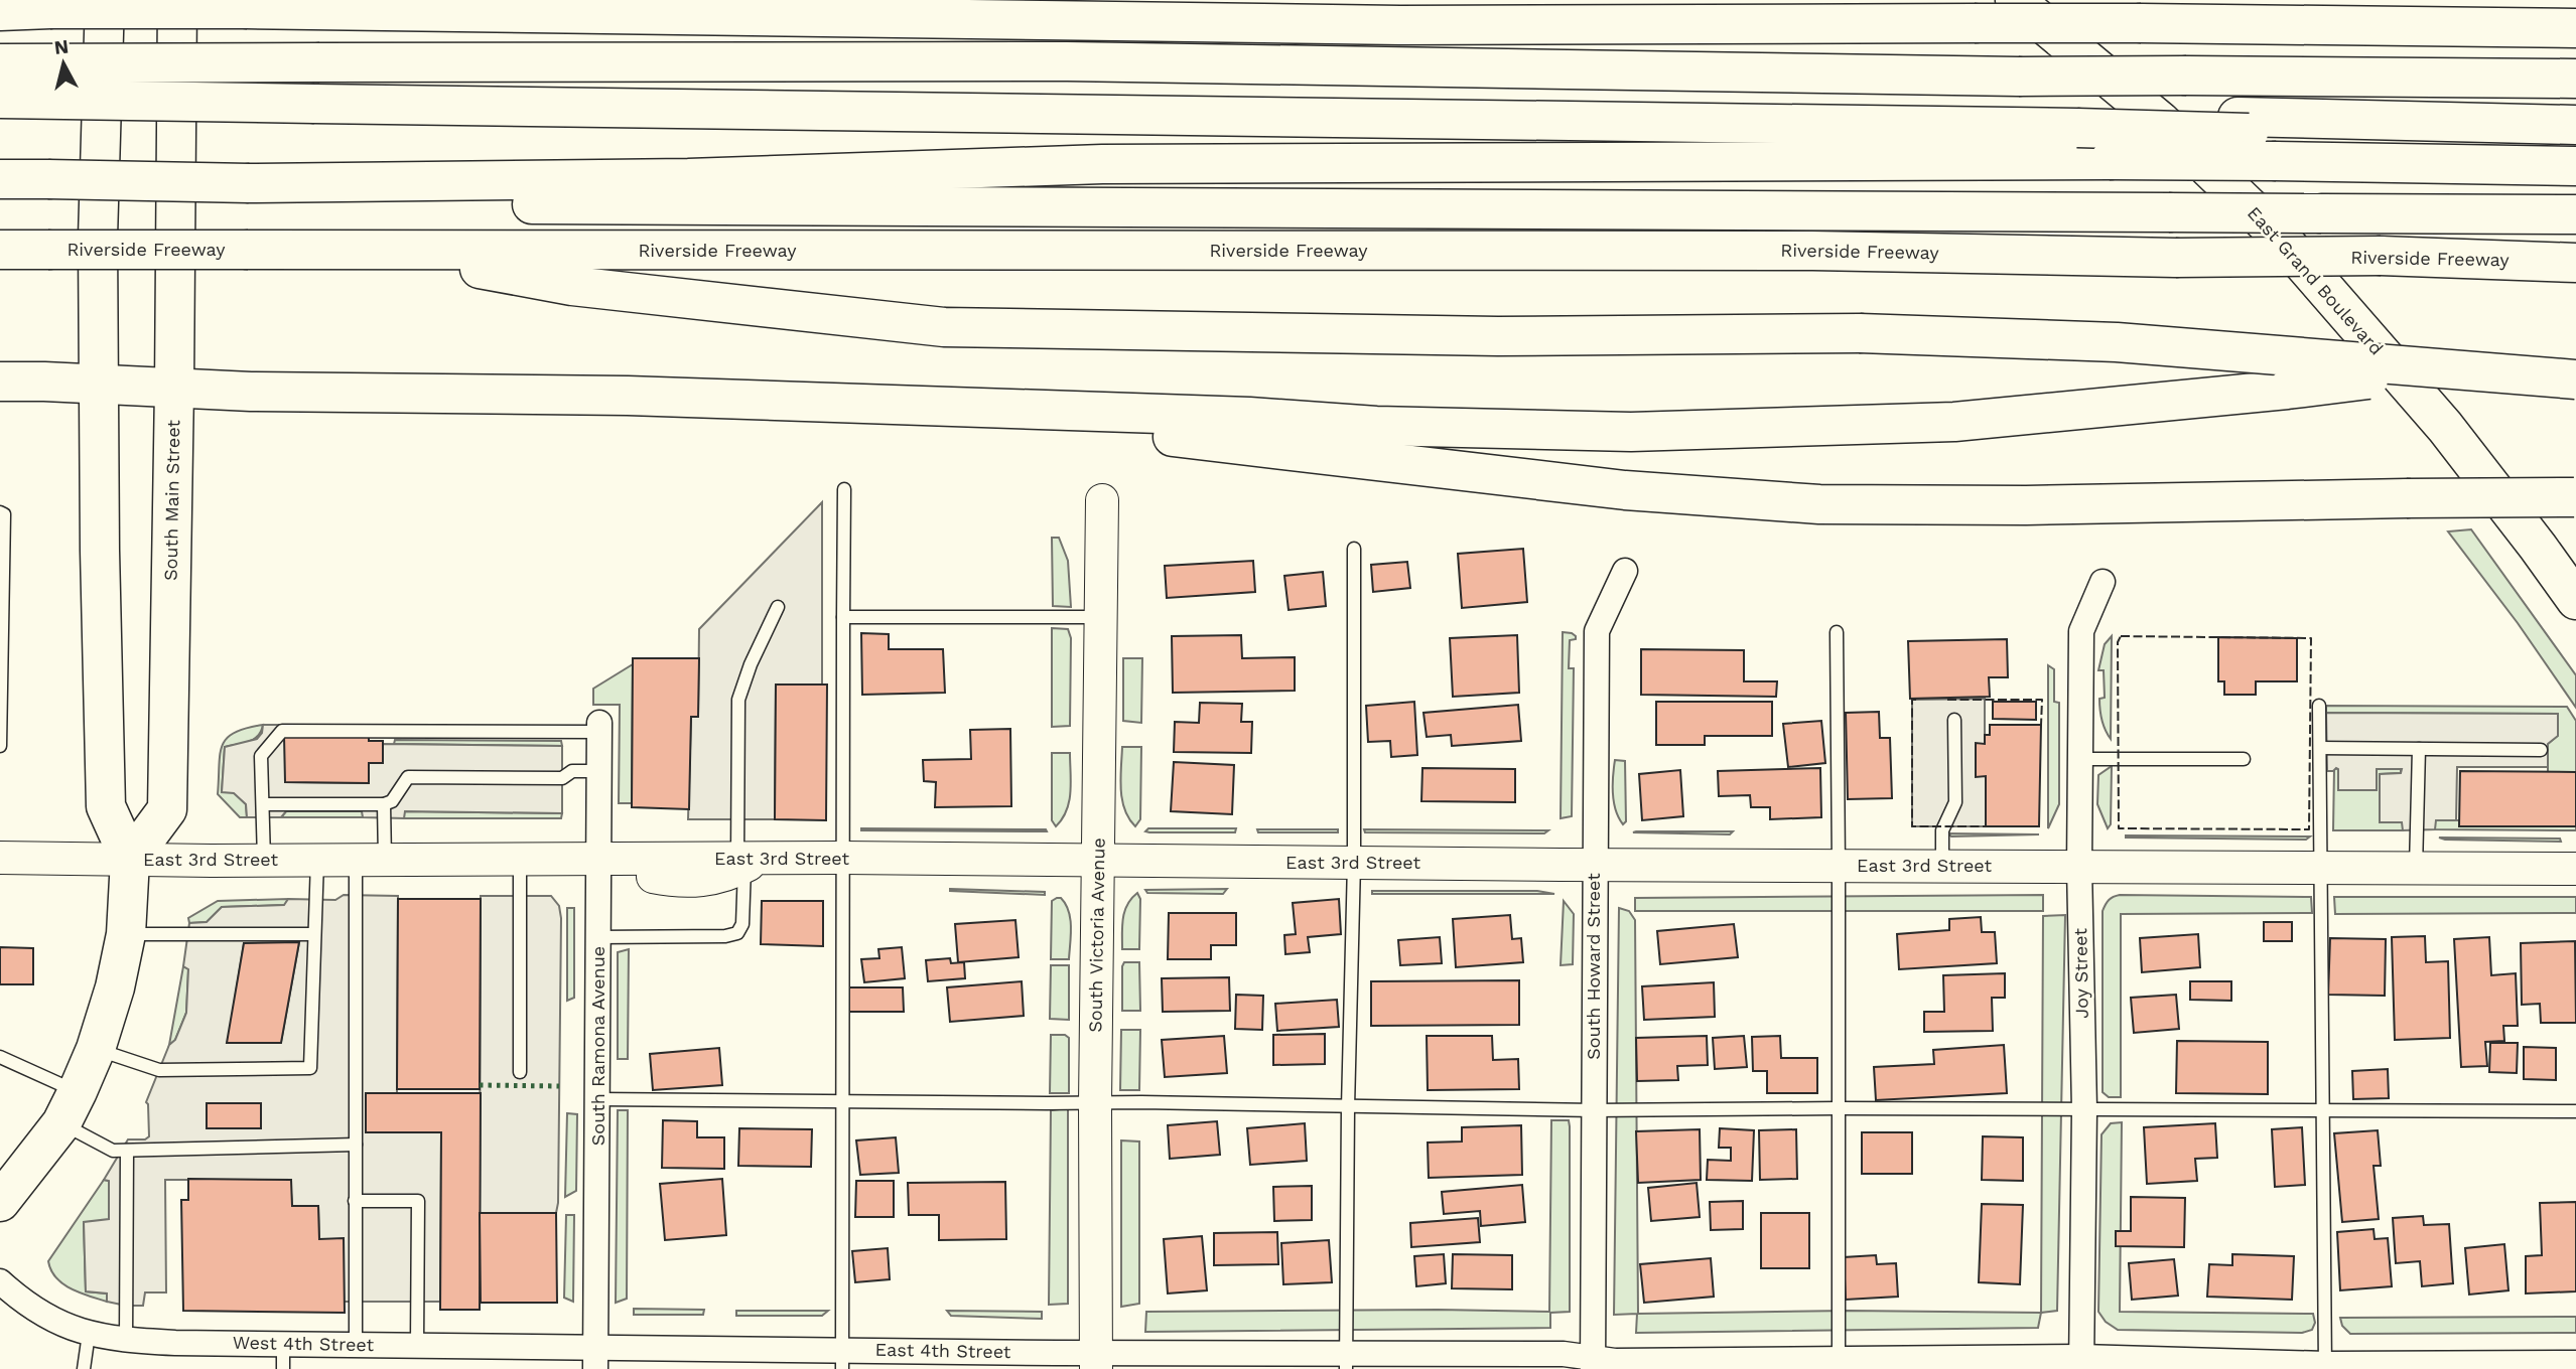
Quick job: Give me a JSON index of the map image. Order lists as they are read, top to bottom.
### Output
{
  "streets": {
    "main road": ["Riverside Freeway", "East Grand Boulevard", "South Main Street"],
    "street": [
      "East 3rd Street",
      "South Victoria Avenue",
      "South Howard Street",
      "Joy Street",
      "South Ramona Avenue",
      "West 4th Street",
      "East 4th Street"
    ]
  },
  "crossings": [
    ["South Main Street", "East 3rd Street"],
    ["East 3rd Street", "South Victoria Avenue"],
    ["East 3rd Street", "South Howard Street"],
    ["East 3rd Street", "Joy Street"],
    ["East 3rd Street", "South Ramona Avenue"],
    ["South Victoria Avenue", "East 4th Street"],
    ["South Howard Street", "East 4th Street"],
    ["Joy Street", "East 4th Street"],
    ["South Ramona Avenue", "West 4th Street"],
    ["West 4th Street", "East 4th Street"]
  ],
  "north": "top"
}
